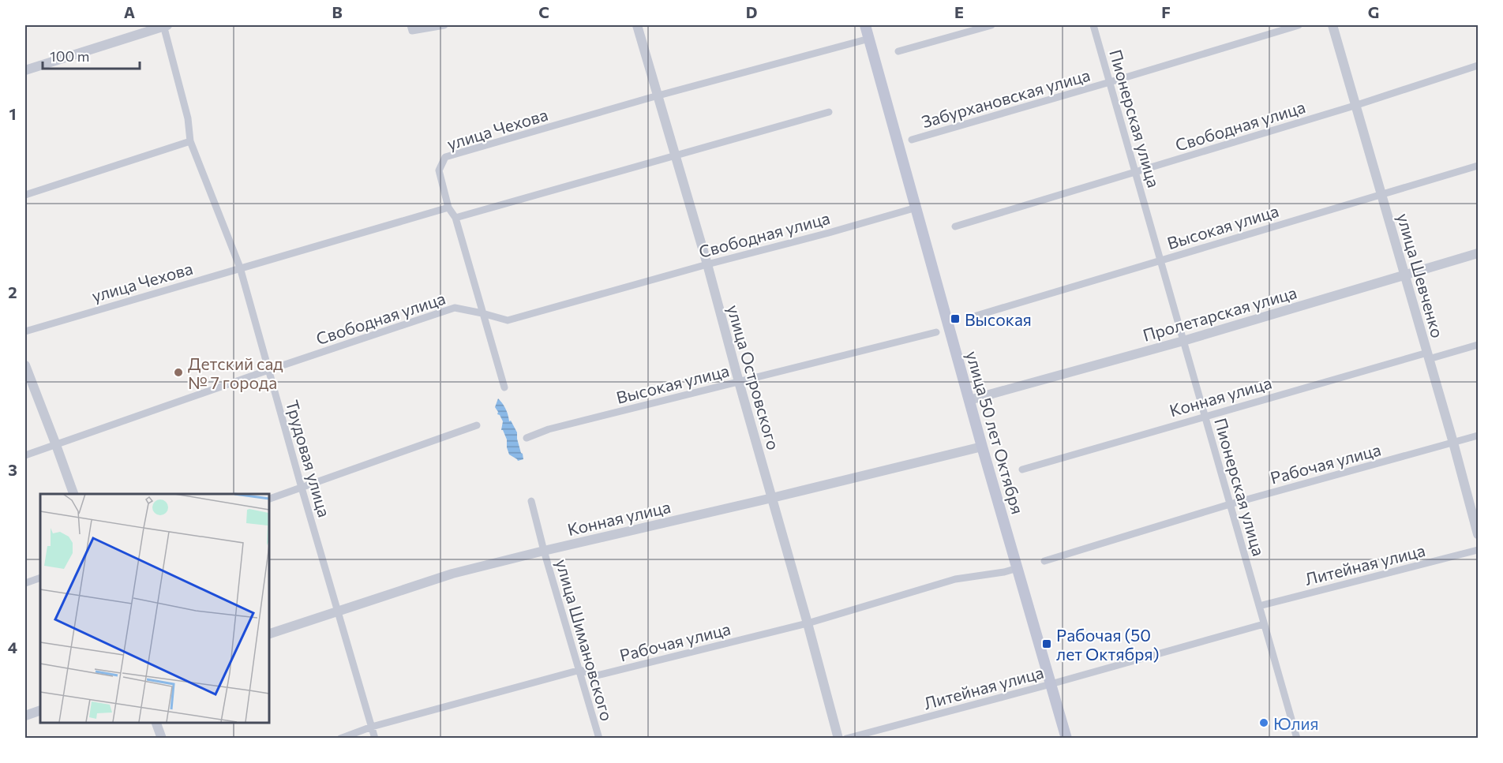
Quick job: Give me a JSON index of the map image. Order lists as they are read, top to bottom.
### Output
{
  "streets": {
    "main road": ["улица 50 лет Октября"],
    "street": [
      "Забурхановская улица",
      "Пионерская улица",
      "Свободная улица",
      "улица Чехова",
      "Высокая улица",
      "улица Шевченко",
      "Пролетарская улица",
      "улица Островского",
      "Конная улица",
      "Трудовая улица",
      "Рабочая улица",
      "Литейная улица",
      "улица Шимановского"
    ]
  },
  "crossings": [
    ["Забурхановская улица", "Пионерская улица"],
    ["Пионерская улица", "Свободная улица"],
    ["Пионерская улица", "Высокая улица"],
    ["Пионерская улица", "Пролетарская улица"],
    ["Пионерская улица", "Конная улица"],
    ["Пионерская улица", "Рабочая улица"],
    ["Пионерская улица", "Литейная улица"],
    ["Свободная улица", "улица Шевченко"],
    ["Свободная улица", "улица Островского"],
    ["Свободная улица", "улица 50 лет Октября"],
    ["Свободная улица", "Трудовая улица"],
    ["улица Чехова", "улица Островского"],
    ["улица Чехова", "улица 50 лет Октября"],
    ["улица Чехова", "Трудовая улица"],
    ["Высокая улица", "улица Шевченко"],
    ["Высокая улица", "улица Островского"],
    ["улица Шевченко", "Пролетарская улица"],
    ["улица Шевченко", "Конная улица"],
    ["улица Шевченко", "Рабочая улица"],
    ["Пролетарская улица", "улица 50 лет Октября"],
    ["улица Островского", "Конная улица"],
    ["улица Островского", "Рабочая улица"],
    ["Конная улица", "улица 50 лет Октября"],
    ["Конная улица", "Трудовая улица"],
    ["Конная улица", "улица Шимановского"],
    ["улица 50 лет Октября", "Рабочая улица"],
    ["улица 50 лет Октября", "Литейная улица"],
    ["Трудовая улица", "Рабочая улица"],
    ["Рабочая улица", "улица Шимановского"]
  ],
  "places": {
    "transit": ["Высокая", "Рабочая (50 лет Октября)"],
    "other": ["Детский сад № 7 города", "Юлия"]
  },
  "scale_bar": "100 m",
  "grid": {
    "columns": [
      "A",
      "B",
      "C",
      "D",
      "E",
      "F",
      "G"
    ],
    "rows": [
      "1",
      "2",
      "3",
      "4"
    ]
  }
}
